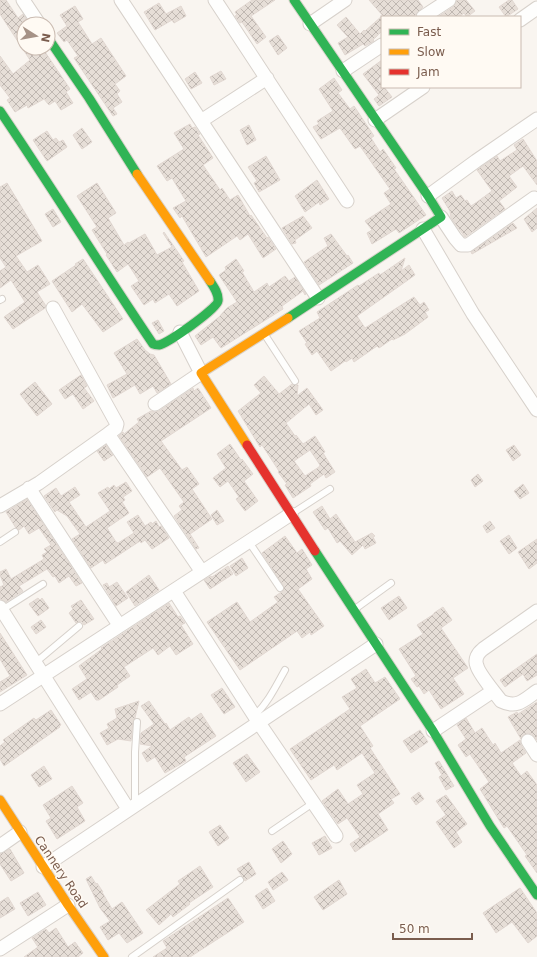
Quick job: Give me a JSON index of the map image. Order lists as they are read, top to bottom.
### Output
{
  "streets": {
    "street": ["Cannery Road"]
  },
  "legend": ["Fast", "Slow", "Jam"],
  "scale_bar": "50 m",
  "north": "right"
}
